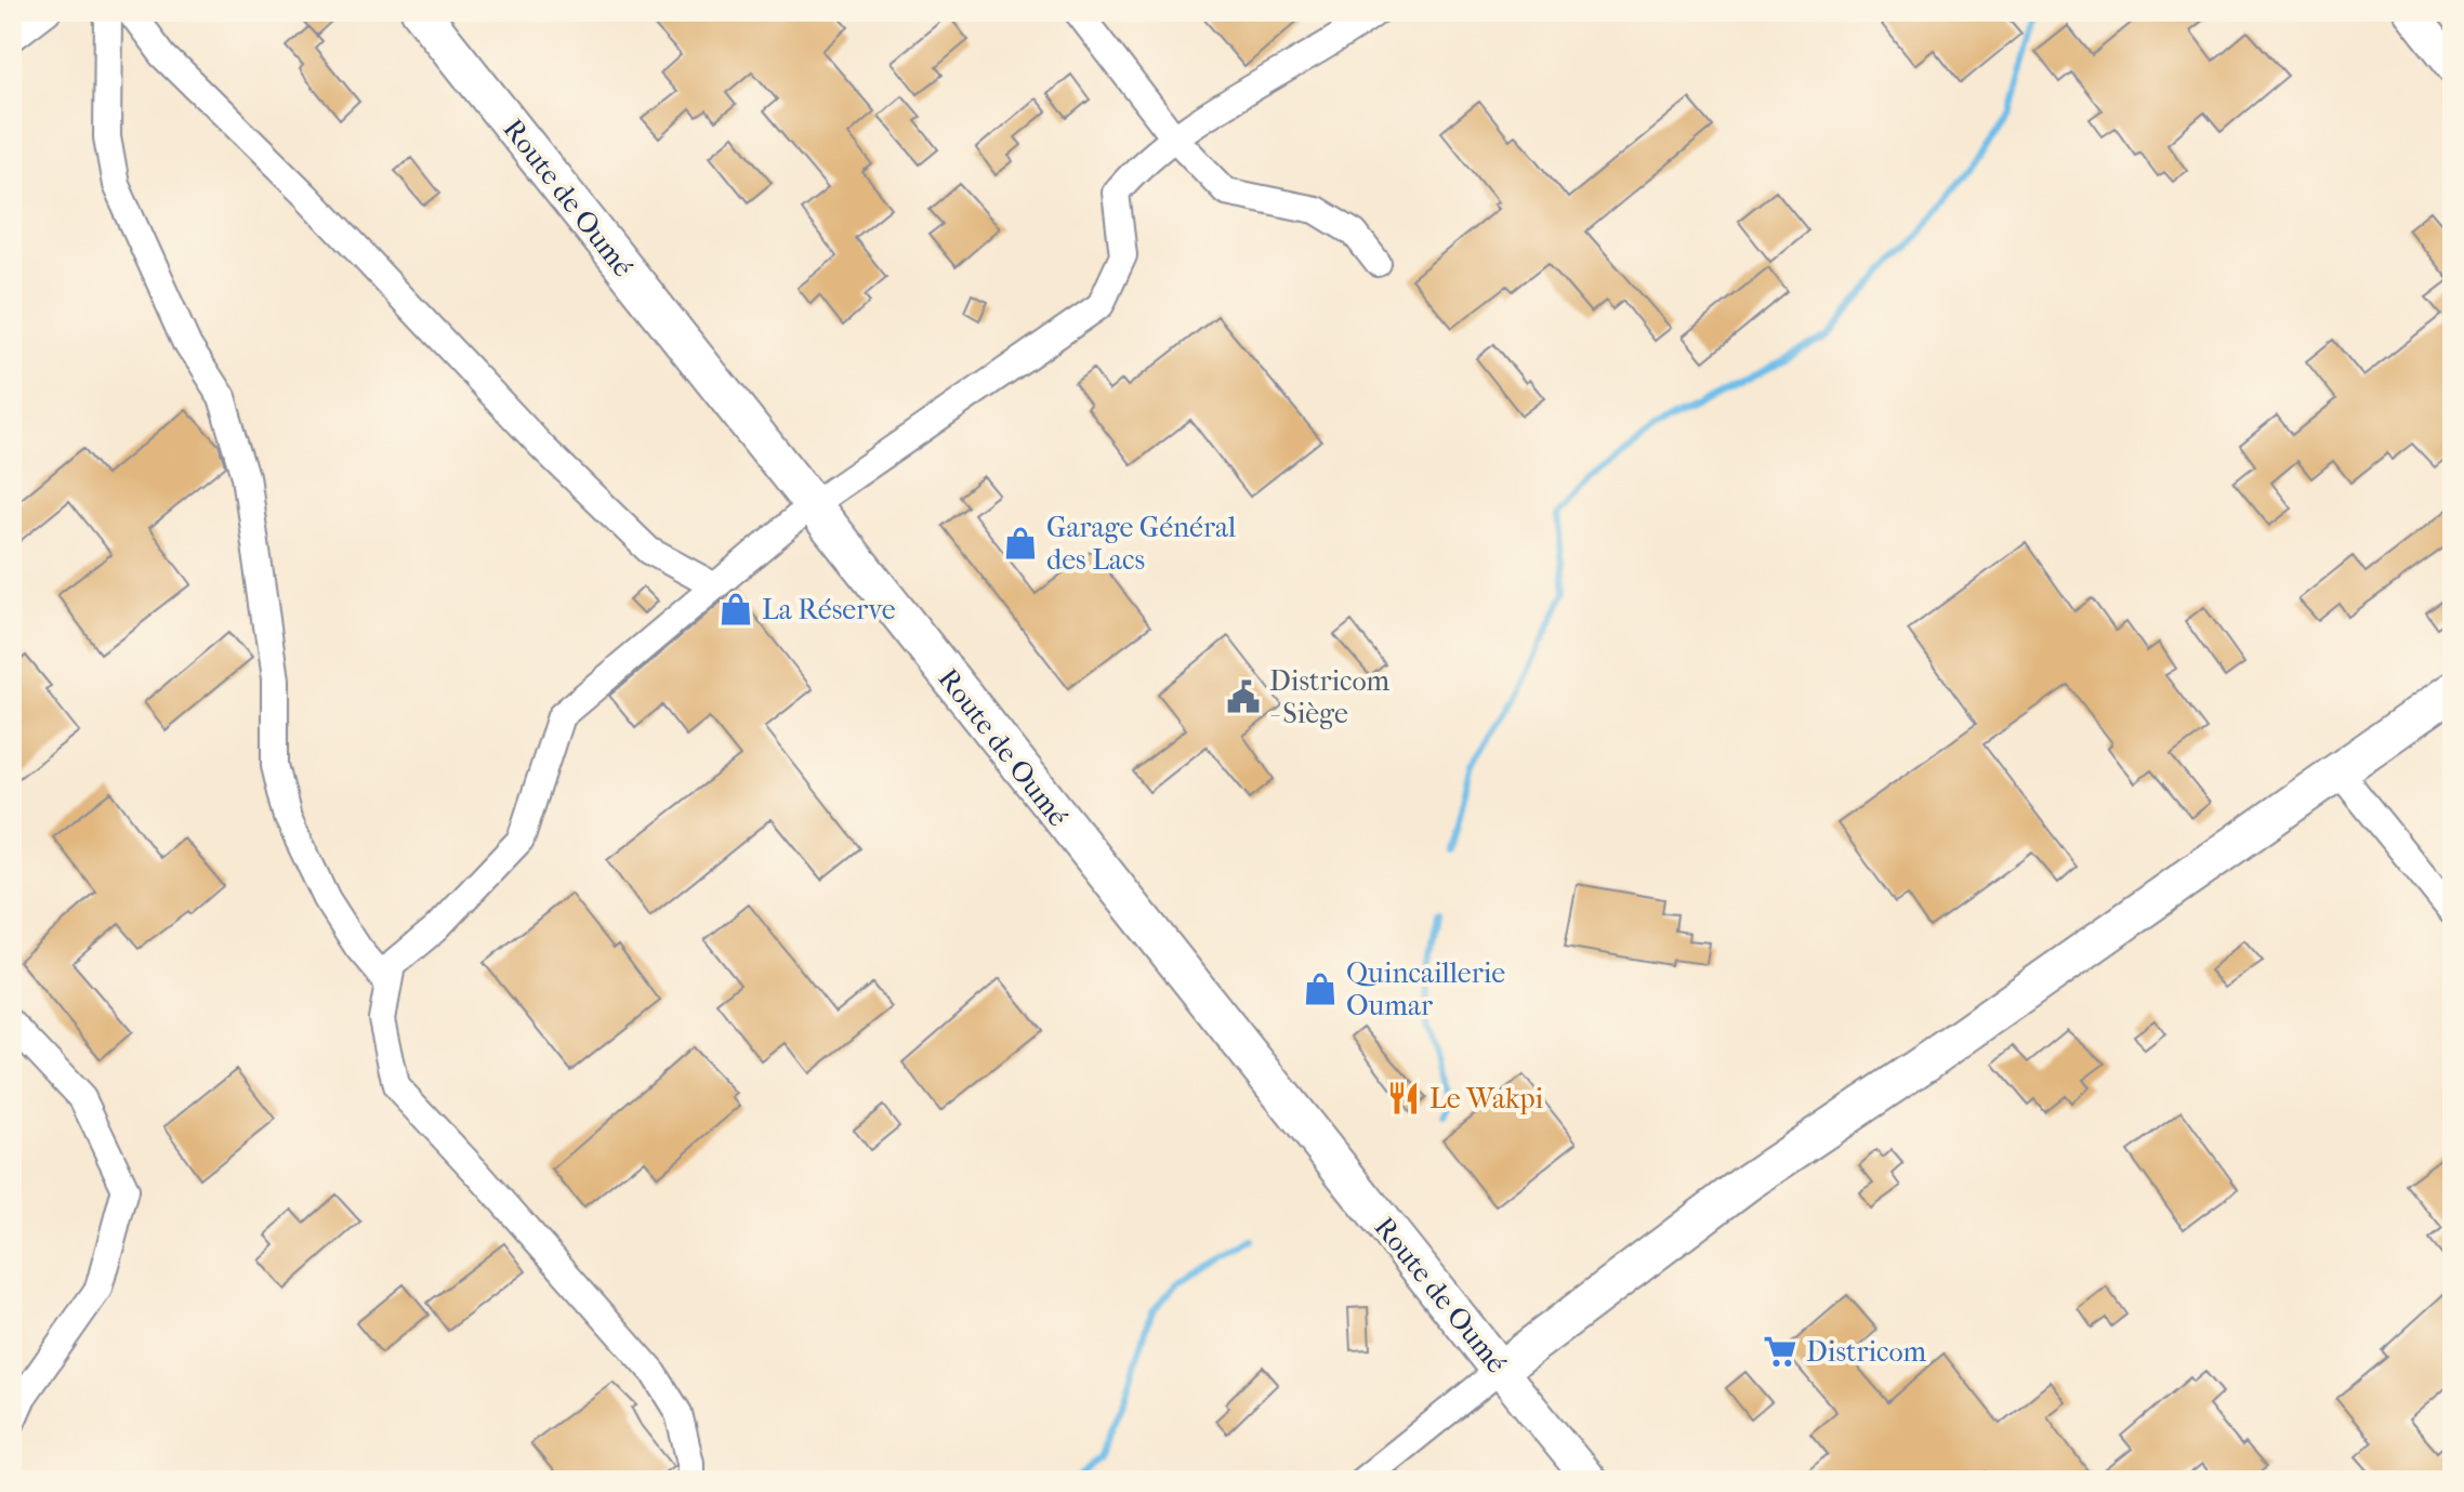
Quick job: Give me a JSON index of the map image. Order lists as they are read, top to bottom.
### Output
{
  "streets": {
    "main road": ["Route de Oumé"]
  },
  "places": {
    "shop": ["Garage Général des Lacs", "La Réserve", "Quincaillerie Oumar"],
    "public building": ["Districom - Siège"],
    "restaurant": ["Le Wakpi"],
    "supermarket": ["Districom"]
  }
}
